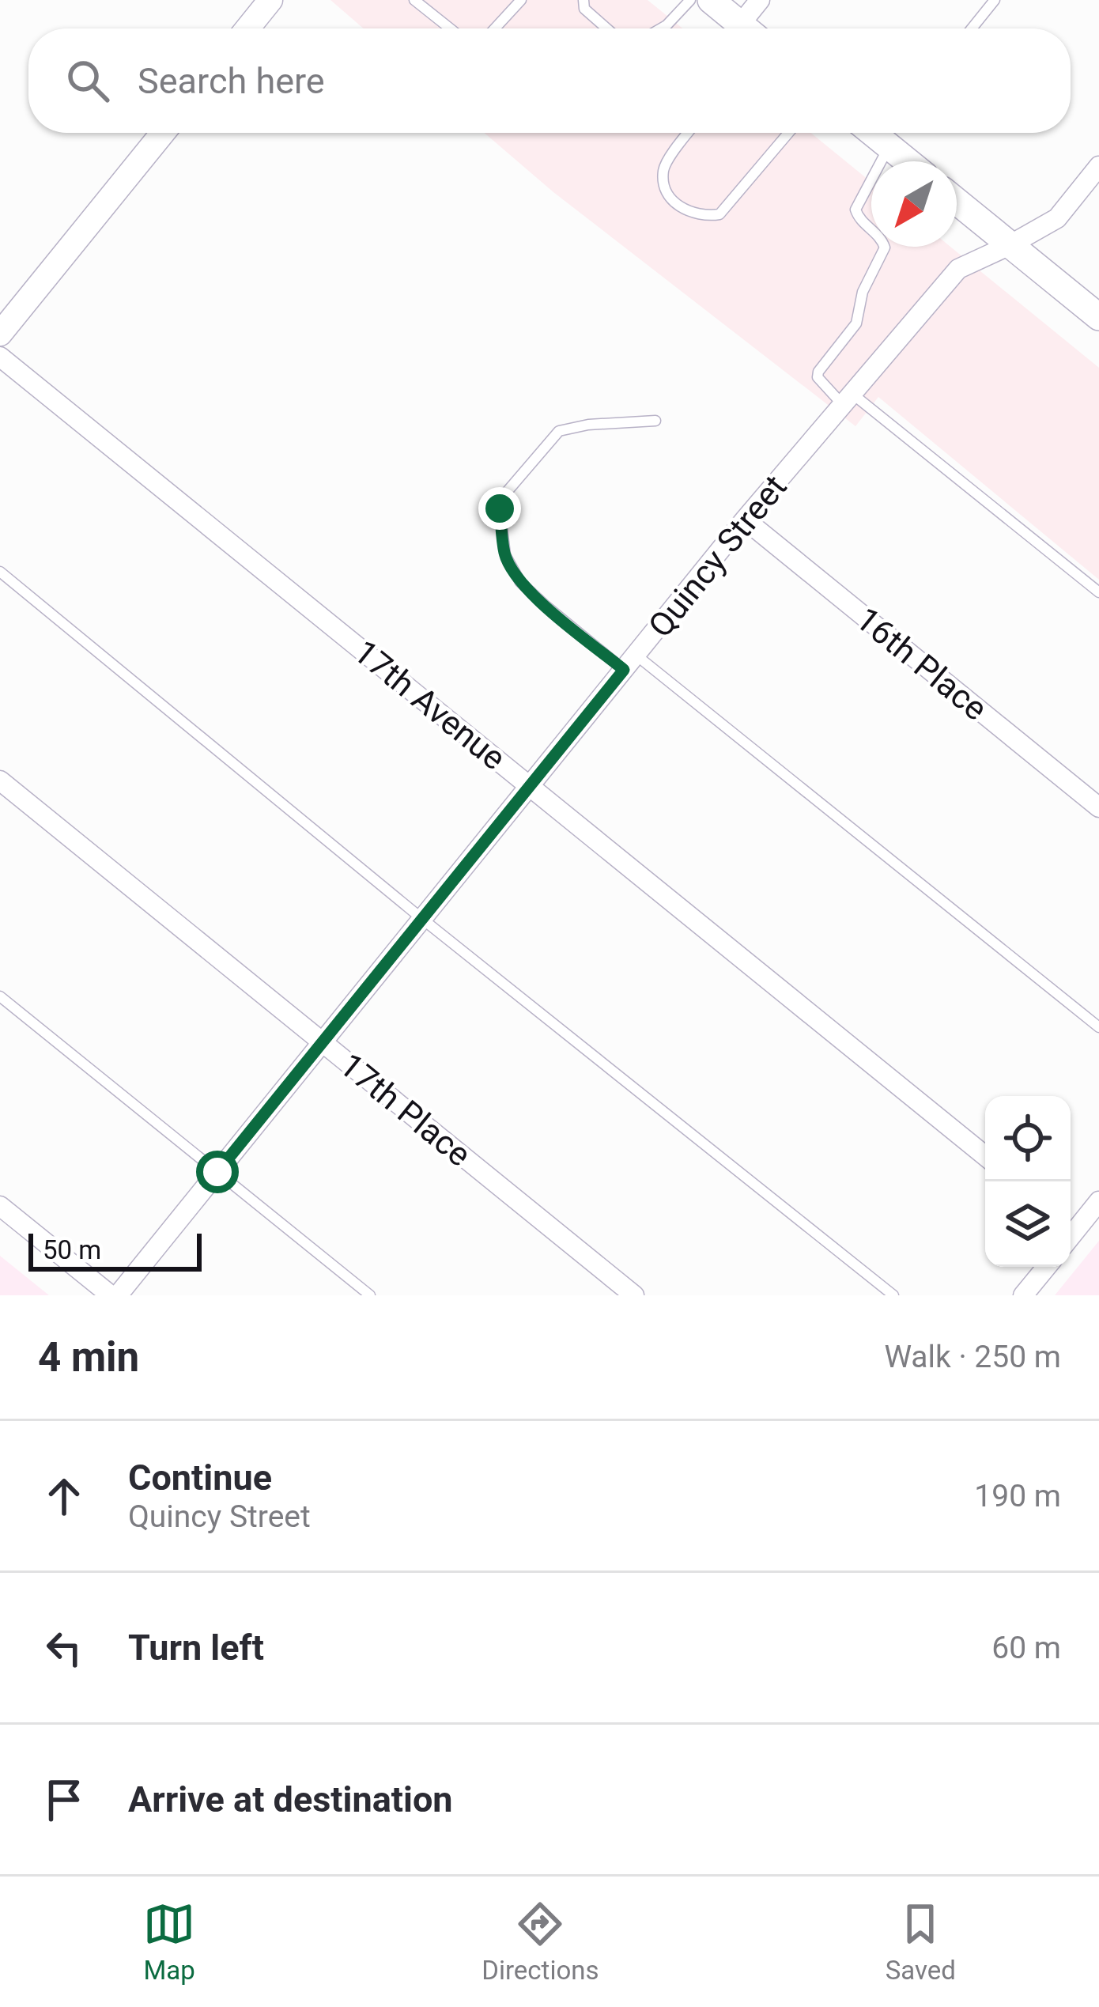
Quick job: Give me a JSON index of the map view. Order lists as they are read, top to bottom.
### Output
{
  "streets": {
    "street": [
      "Quincy Street",
      "16th Place",
      "17th Avenue",
      "17th Place"
    ]
  },
  "crossings": [
    ["Quincy Street", "16th Place"],
    ["Quincy Street", "17th Avenue"],
    ["Quincy Street", "17th Place"]
  ],
  "scale_bar": "50 m",
  "north": "bottom left",
  "page": {
    "search": "Search here",
    "scale": "50 m",
    "heading": ["4 min", "Walk · 250 m"],
    "list": [
      ["Continue", "Quincy Street", "190 m"],
      ["Turn left", "60 m"],
      "Arrive at destination"
    ],
    "nav": ["Map", "Directions", "Saved"]
  }
}
